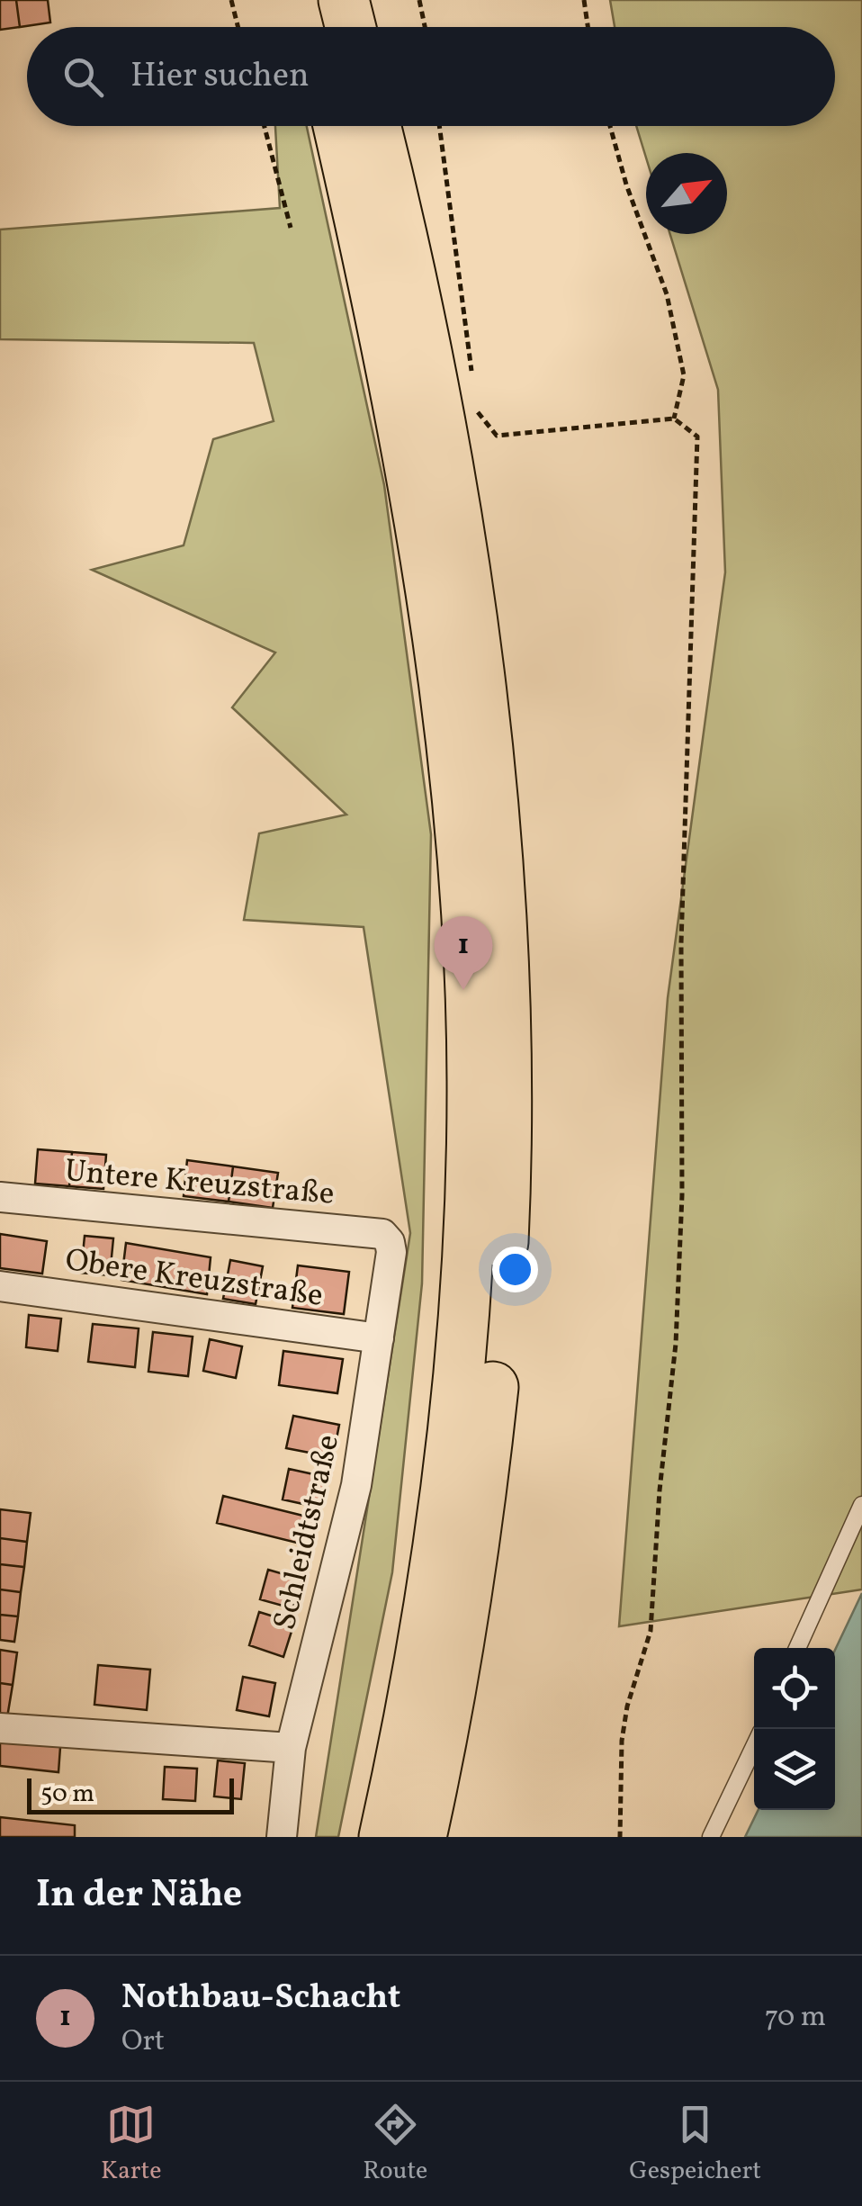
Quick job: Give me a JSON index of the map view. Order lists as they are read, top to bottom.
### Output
{
  "streets": {
    "street": ["Untere Kreuzstraße", "Obere Kreuzstraße", "Schleidtstraße"]
  },
  "crossings": [
    ["Untere Kreuzstraße", "Schleidtstraße"],
    ["Obere Kreuzstraße", "Schleidtstraße"]
  ],
  "scale_bar": "50 m",
  "north": "top right",
  "page": {
    "search": "Hier suchen",
    "pins": "1",
    "scale": "50 m",
    "heading": "In der Nähe",
    "list": [
      {
        "mark": "1",
        "name": "Nothbau-Schacht",
        "note": "Ort",
        "value": "70 m"
      }
    ],
    "nav": ["Karte", "Route", "Gespeichert"]
  }
}
